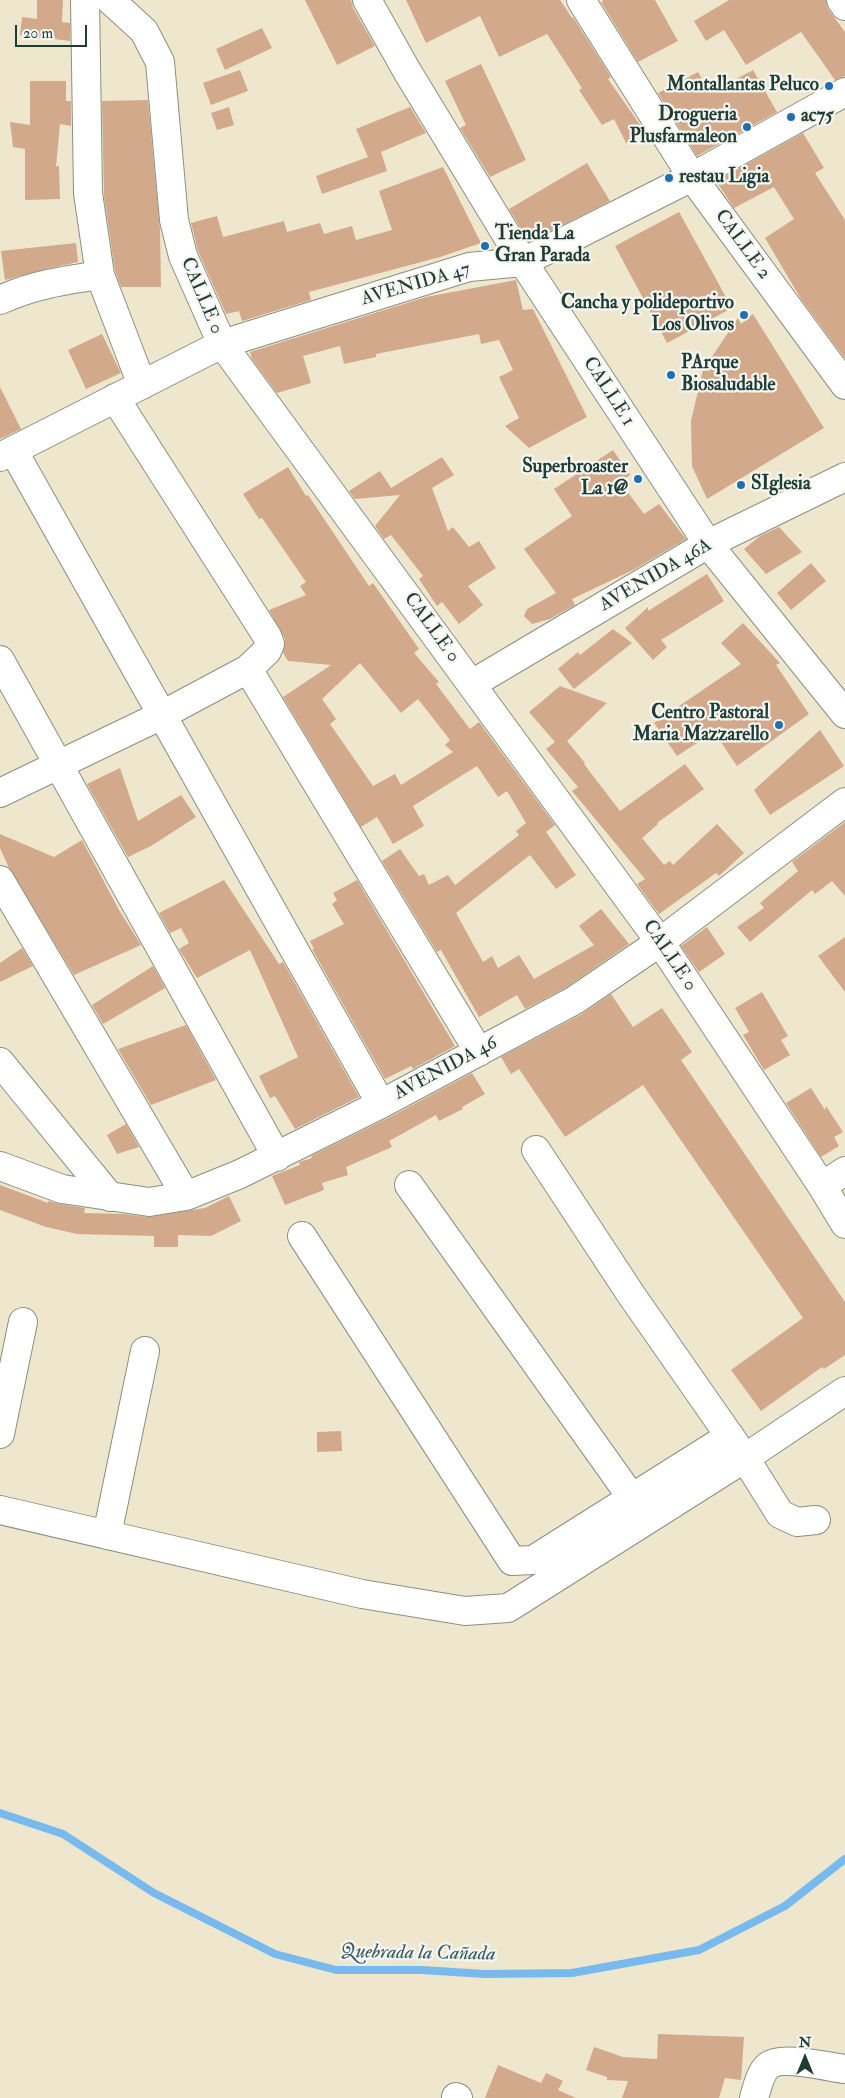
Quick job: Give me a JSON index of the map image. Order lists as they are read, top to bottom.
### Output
{
  "streets": {
    "street": [
      "CALLE 2",
      "AVENIDA 47",
      "CALLE 0",
      "CALLE 1",
      "AVENIDA 46A",
      "AVENIDA 46"
    ]
  },
  "crossings": [
    ["CALLE 2", "AVENIDA 47"],
    ["AVENIDA 47", "CALLE 0"],
    ["AVENIDA 47", "CALLE 1"],
    ["CALLE 0", "AVENIDA 46A"],
    ["CALLE 0", "AVENIDA 46"],
    ["CALLE 1", "AVENIDA 46A"]
  ],
  "water": ["Quebrada la Cañada"],
  "places": [
    "Montallantas Peluco",
    "ac75",
    "Drogueria Plusfarmaleon",
    "restau Ligia",
    "Tienda La Gran Parada",
    "Cancha y polideportivo Los Olivos",
    "PArque Biosaludable",
    "Superbroaster La 1@",
    "SIglesia",
    "Centro Pastoral Maria Mazzarello"
  ],
  "scale_bar": "20 m",
  "north": "top"
}
